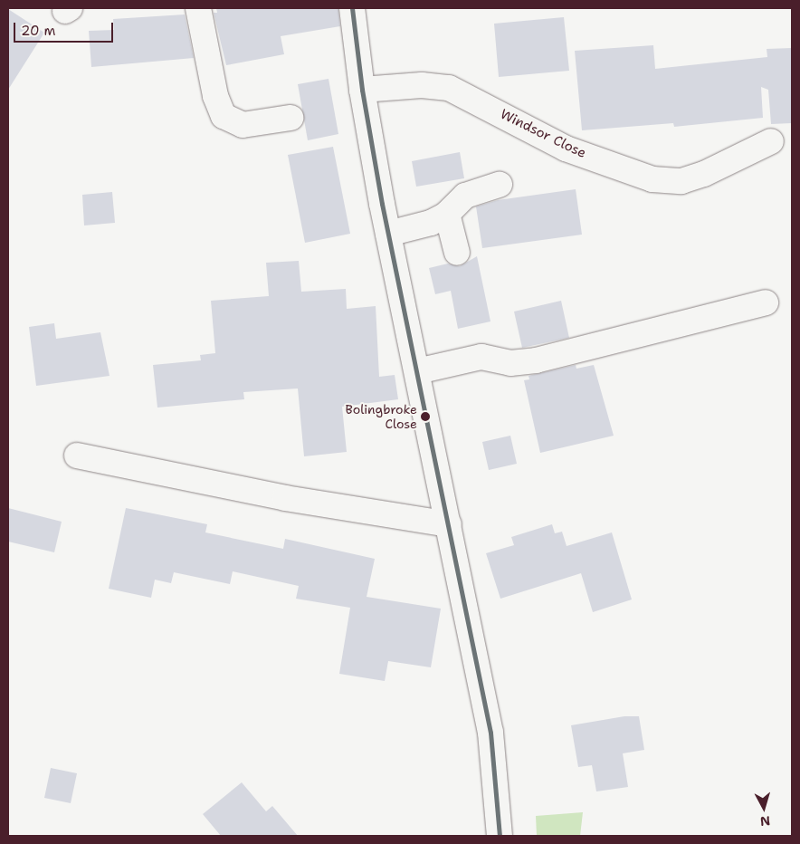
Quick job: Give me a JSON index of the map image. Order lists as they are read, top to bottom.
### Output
{
  "streets": {
    "street": ["Windsor Close"]
  },
  "places": ["Bolingbroke Close"],
  "scale_bar": "20 m",
  "north": "bottom"
}
